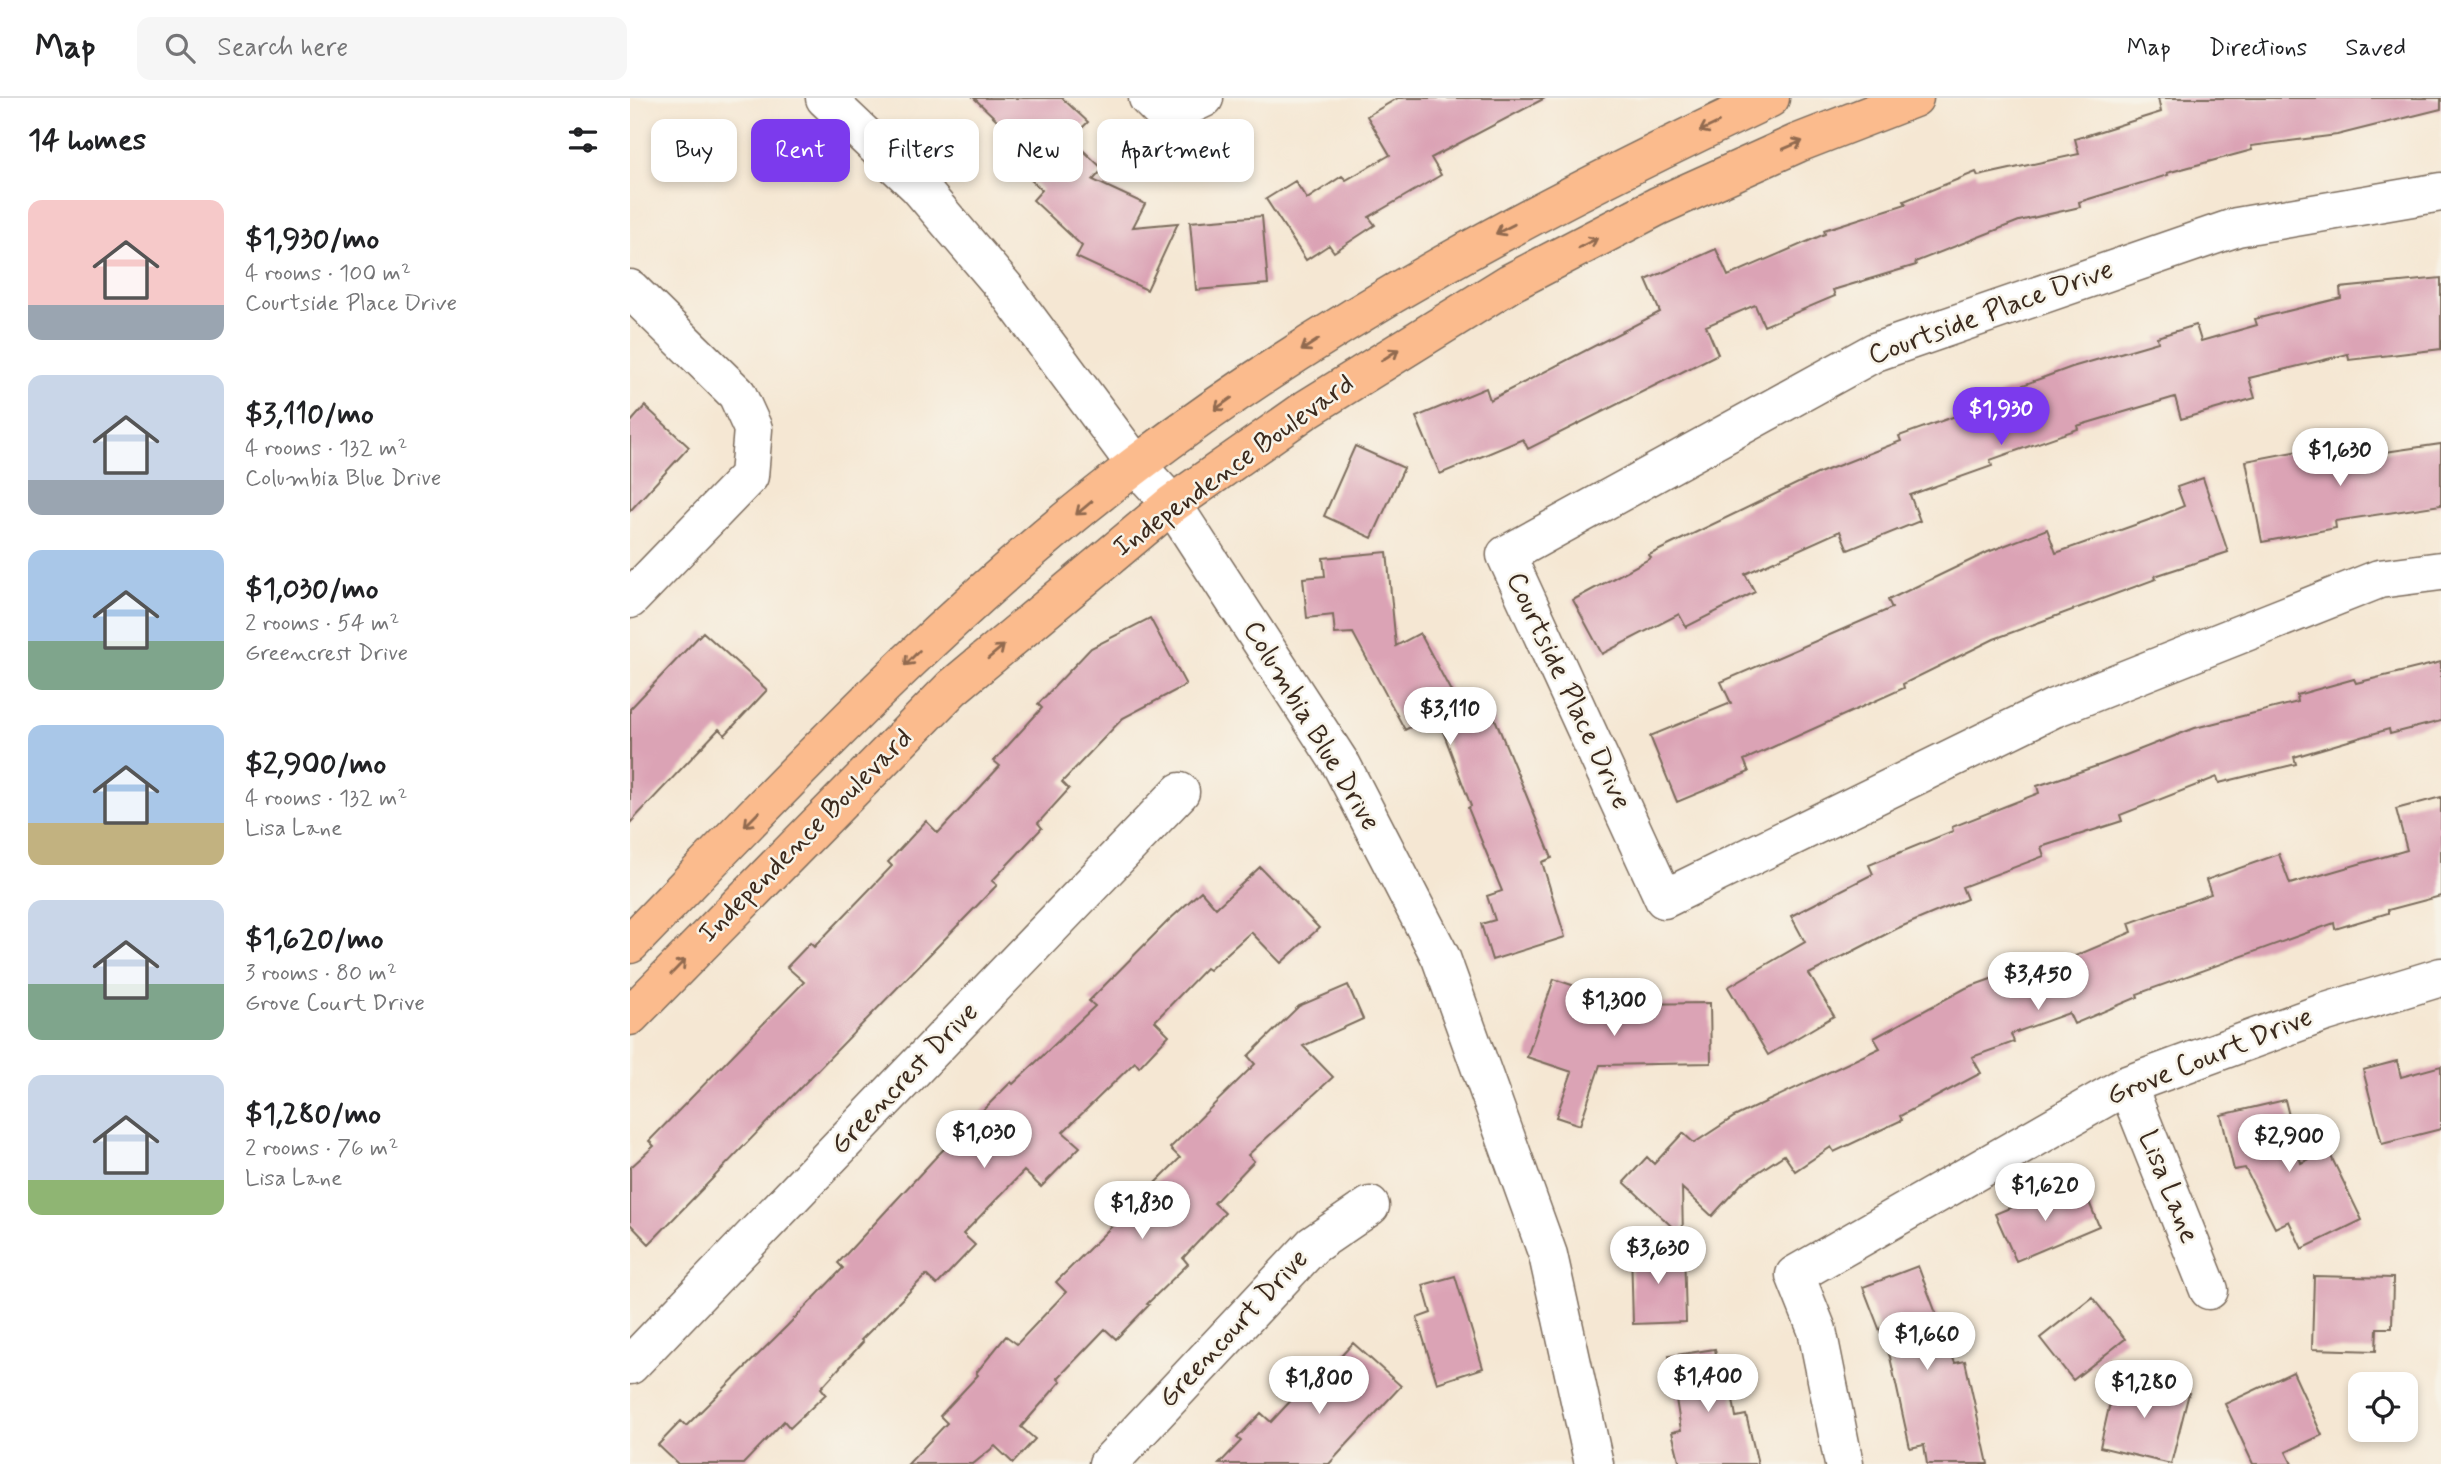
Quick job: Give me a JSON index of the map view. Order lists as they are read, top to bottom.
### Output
{
  "streets": {
    "main road": ["Independence Boulevard"],
    "street": [
      "Courtside Place Drive",
      "Columbia Blue Drive",
      "Grove Court Drive",
      "Greencrest Drive",
      "Lisa Lane",
      "Greencourt Drive"
    ]
  },
  "crossings": [
    ["Independence Boulevard", "Columbia Blue Drive"],
    ["Grove Court Drive", "Lisa Lane"]
  ],
  "page": {
    "header": "Map",
    "search": "Search here",
    "nav": ["Map", "Directions", "Saved"],
    "heading": "14 homes",
    "chip": [
      "Buy",
      "Rent",
      "Filters",
      "New",
      "Apartment"
    ],
    "list": [
      {
        "name": "$1,930/mo",
        "note": "4 rooms · 100 m² · Courtside Place Drive"
      },
      {
        "name": "$3,110/mo",
        "note": "4 rooms · 132 m² · Columbia Blue Drive"
      },
      {
        "name": "$1,030/mo",
        "note": "2 rooms · 54 m² · Greencrest Drive"
      },
      {
        "name": "$2,900/mo",
        "note": "4 rooms · 132 m² · Lisa Lane"
      },
      {
        "name": "$1,620/mo",
        "note": "3 rooms · 80 m² · Grove Court Drive"
      },
      {
        "name": "$1,280/mo",
        "note": "2 rooms · 76 m² · Lisa Lane"
      }
    ],
    "price": [
      "$1,930",
      "$1,630",
      "$3,110",
      "$3,450",
      "$1,300",
      "$1,030",
      "$2,900",
      "$1,620",
      "$1,830",
      "$3,630",
      "$1,660",
      "$1,400",
      "$1,800",
      "$1,280"
    ]
  }
}
